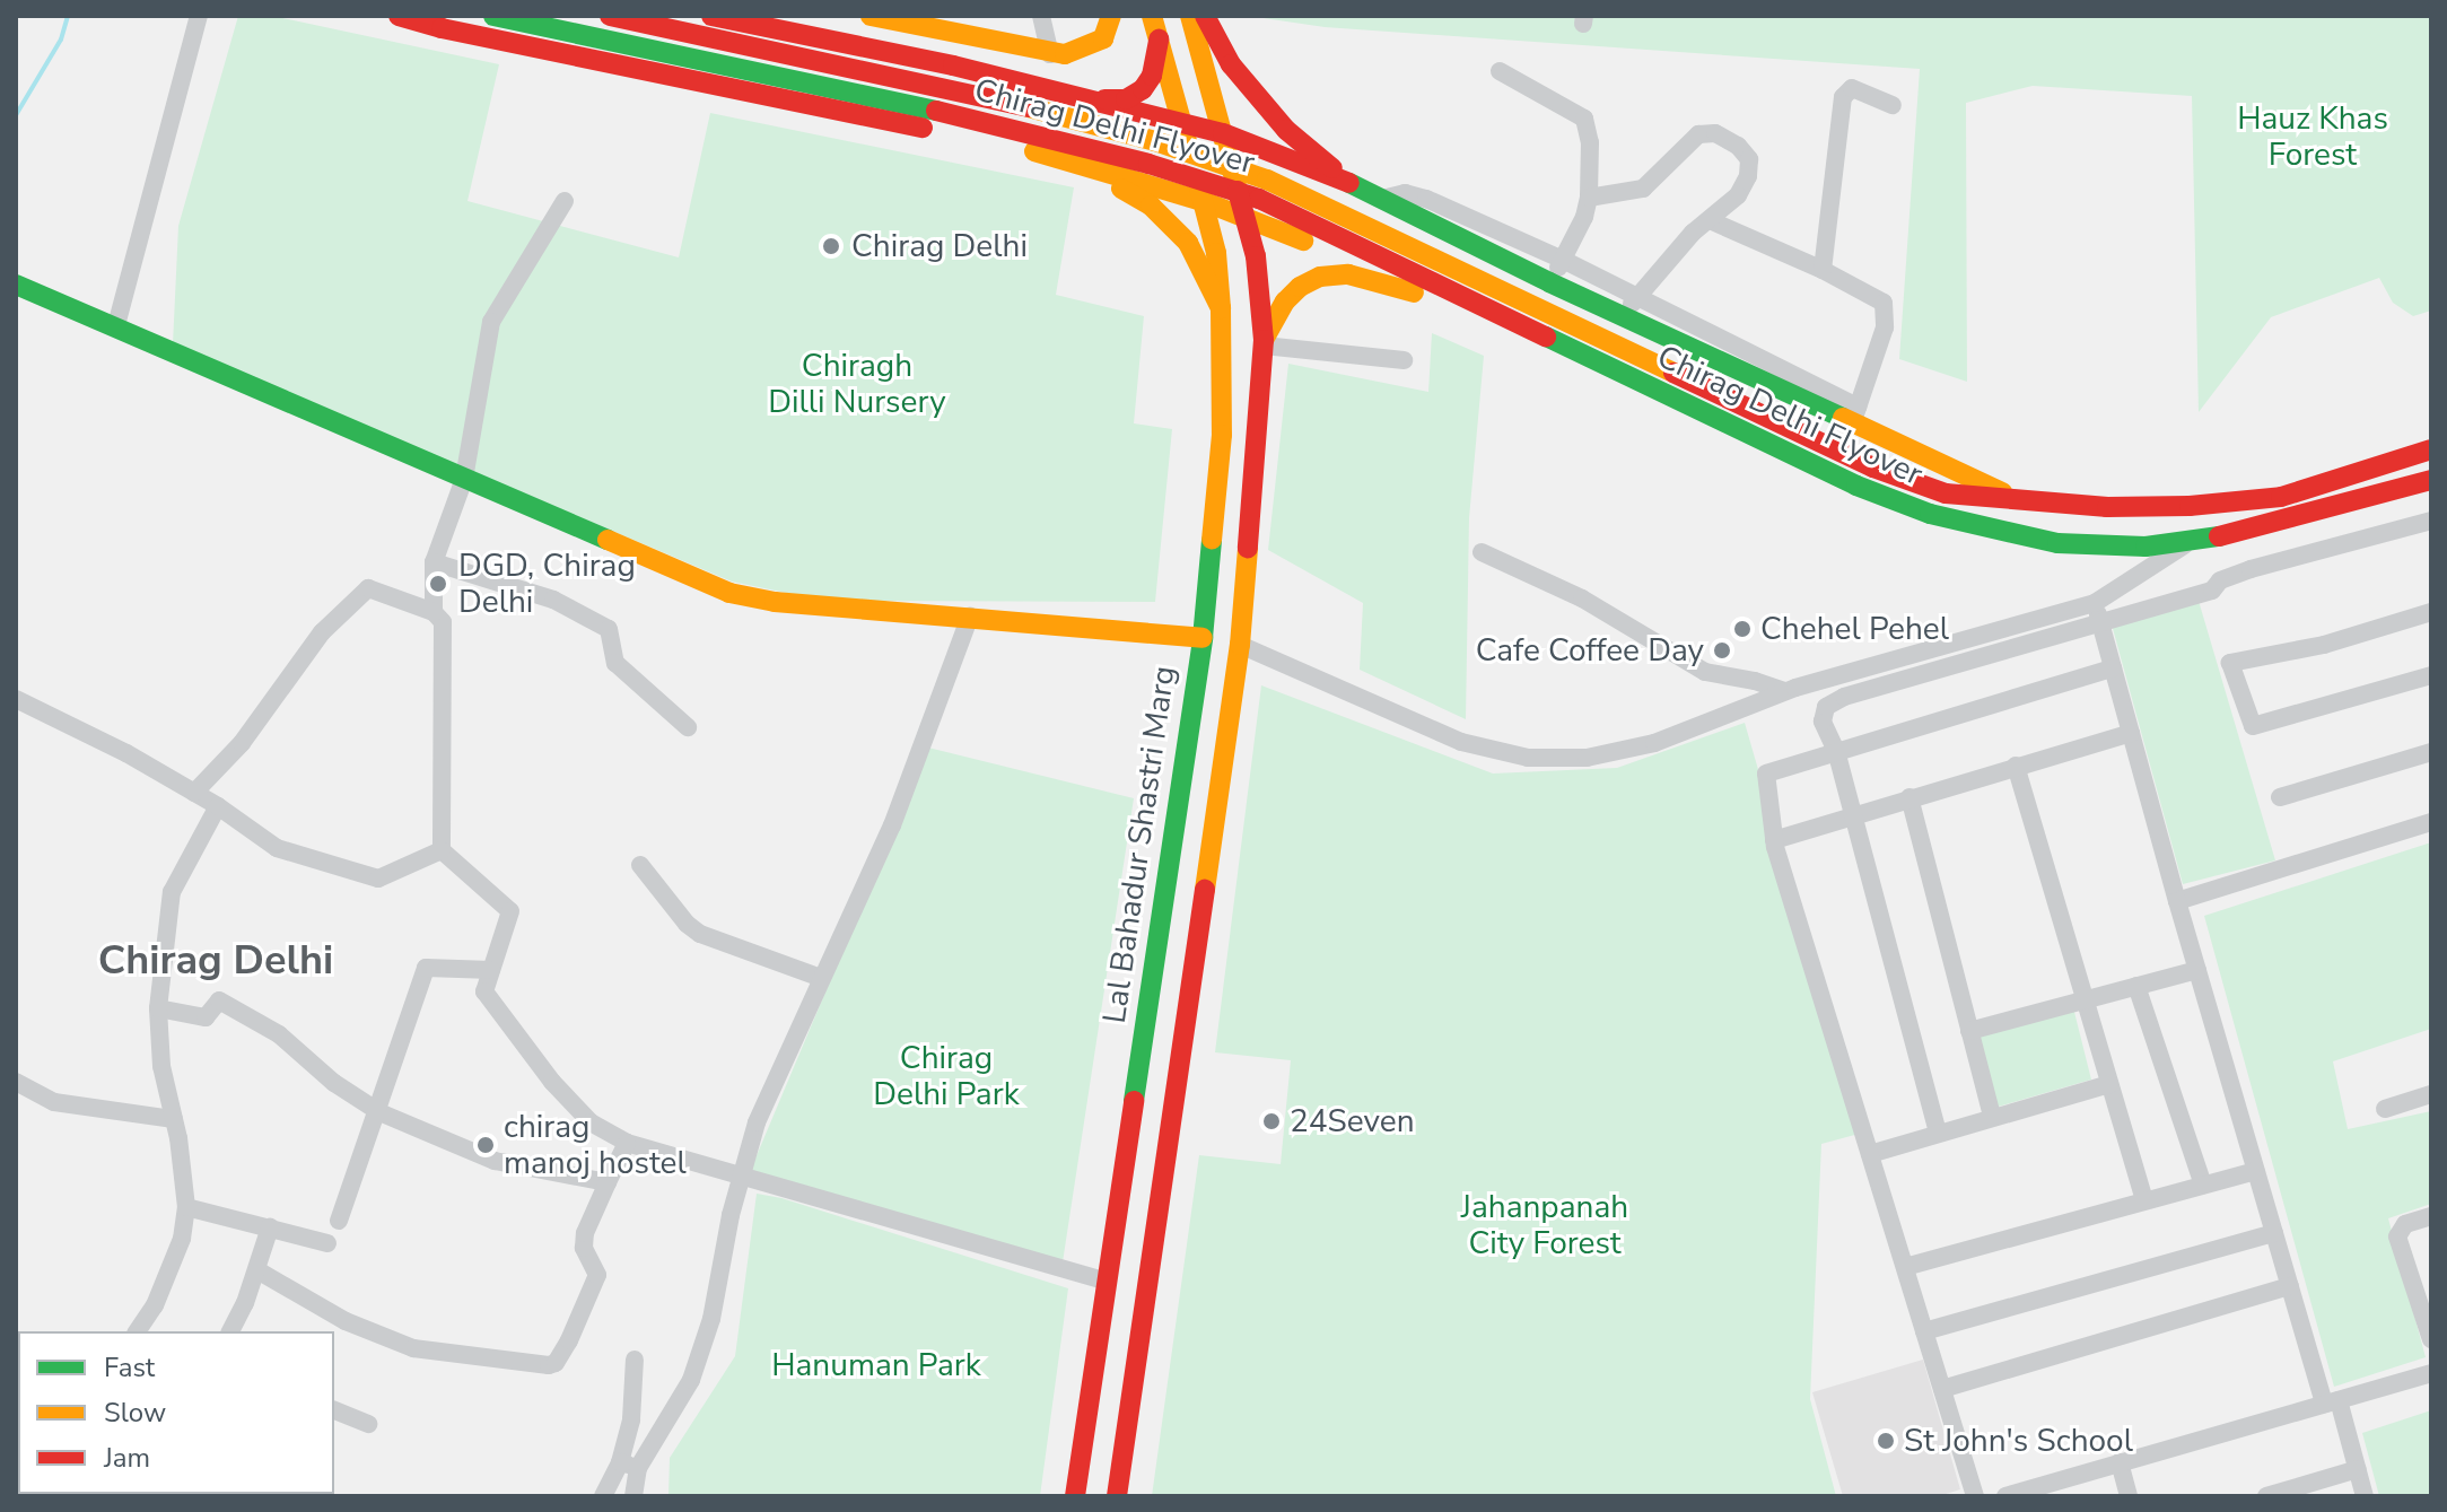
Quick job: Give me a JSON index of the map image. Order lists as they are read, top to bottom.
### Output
{
  "streets": {
    "main road": ["Chirag Delhi Flyover", "Lal Bahadur Shastri Marg"]
  },
  "districts": ["Chirag Delhi"],
  "parks": [
    "Hauz Khas Forest",
    "Chiragh Dilli Nursery",
    "Chirag Delhi Park",
    "Jahanpanah City Forest",
    "Hanuman Park"
  ],
  "places": [
    "Chirag Delhi",
    "DGD, Chirag Delhi",
    "Chehel Pehel",
    "Cafe Coffee Day",
    "24Seven",
    "chirag manoj hostel",
    "St John's School"
  ],
  "legend": ["Fast", "Slow", "Jam"]
}
